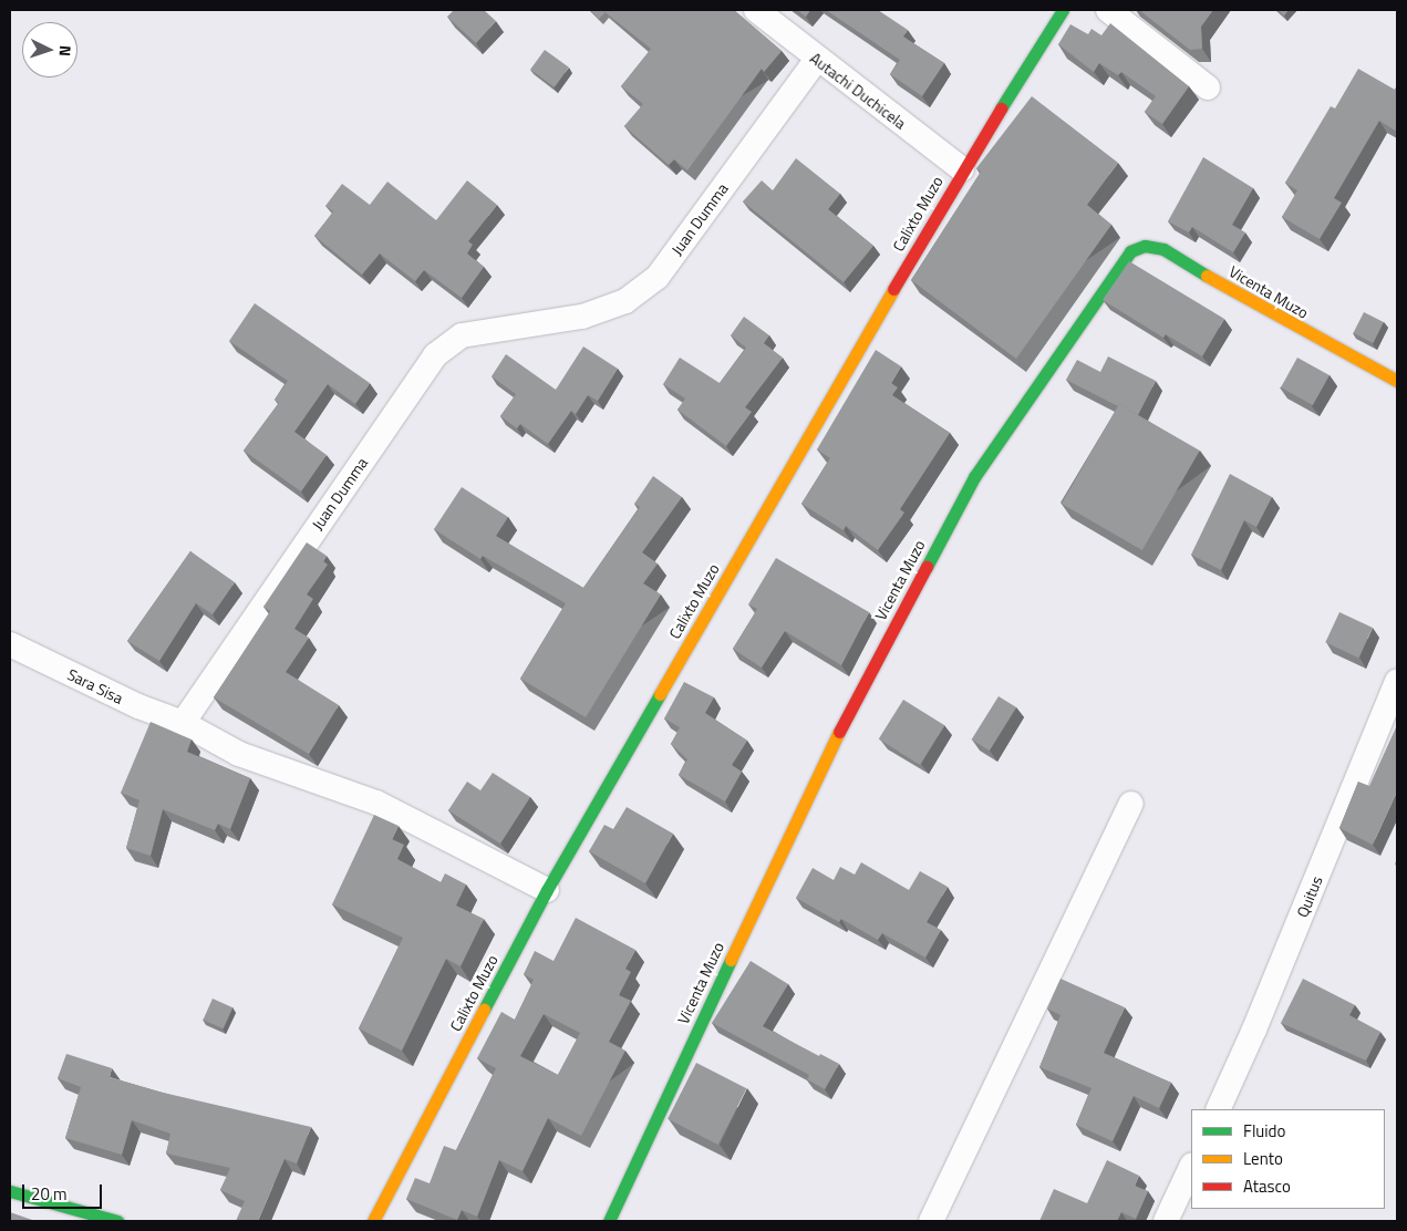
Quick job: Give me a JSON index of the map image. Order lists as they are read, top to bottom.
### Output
{
  "streets": {
    "street": [
      "Autachi Duchicela",
      "Calixto Muzo",
      "Juan Dumma",
      "Vicenta Muzo",
      "Sara Sisa",
      "Quitus"
    ]
  },
  "crossings": [
    ["Autachi Duchicela", "Calixto Muzo"],
    ["Autachi Duchicela", "Juan Dumma"],
    ["Juan Dumma", "Sara Sisa"]
  ],
  "legend": ["Fluido", "Lento", "Atasco"],
  "scale_bar": "20 m",
  "north": "right"
}
